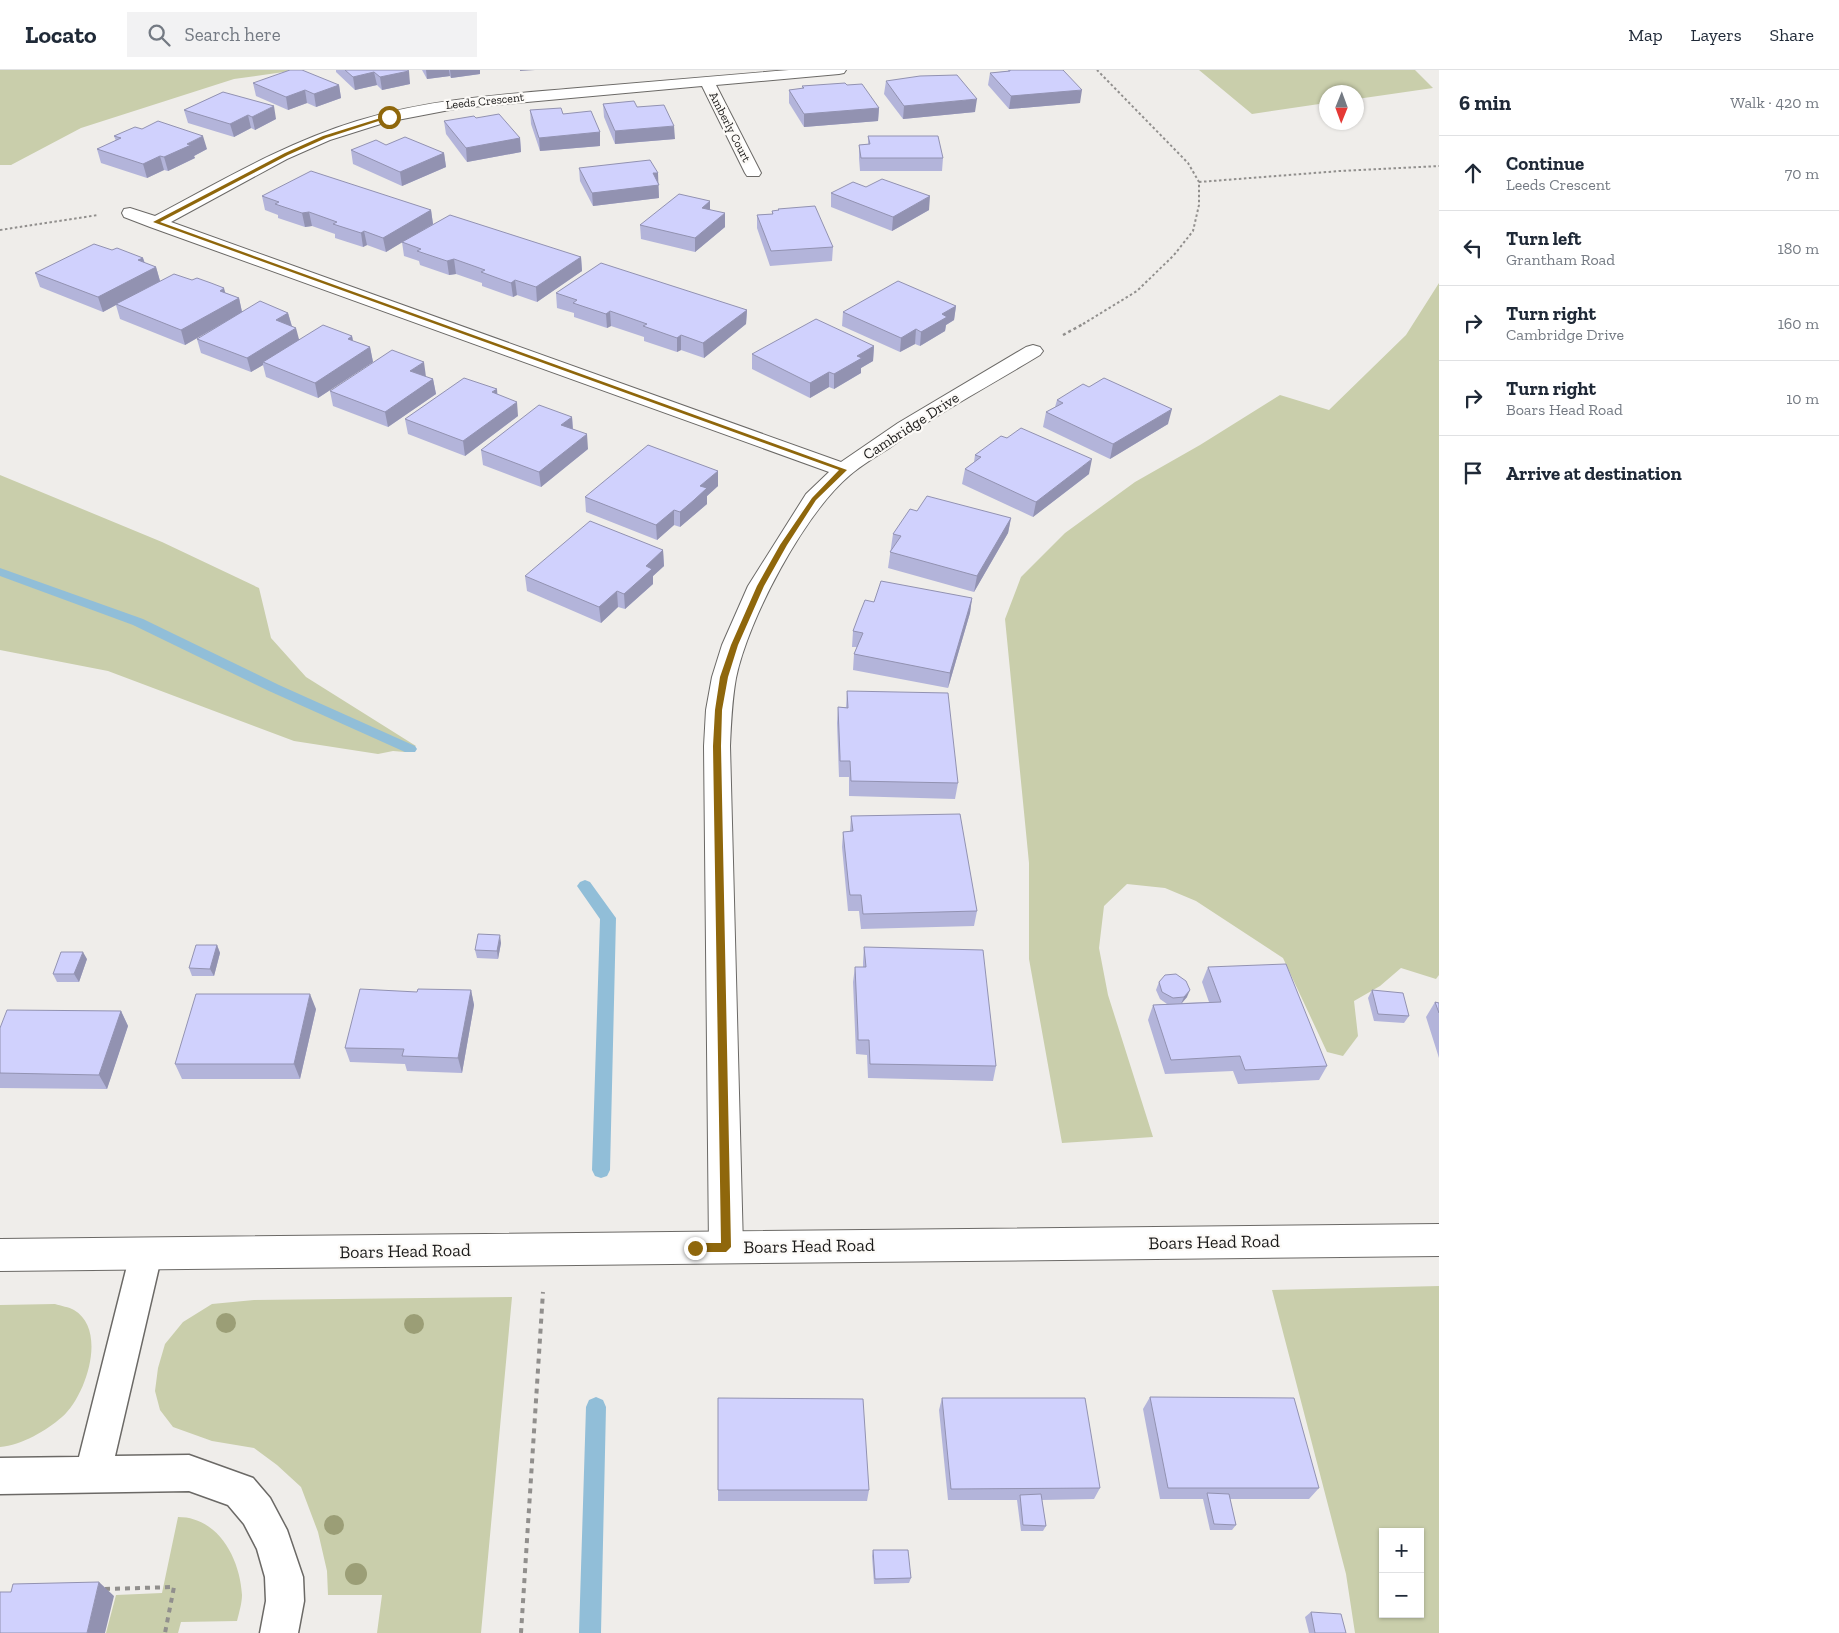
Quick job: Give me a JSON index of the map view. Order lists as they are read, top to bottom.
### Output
{
  "streets": {
    "street": [
      "Leeds Crescent",
      "Amberly Court",
      "Cambridge Drive",
      "Boars Head Road"
    ]
  },
  "crossings": [
    ["Leeds Crescent", "Amberly Court"],
    ["Cambridge Drive", "Boars Head Road"]
  ],
  "north": "bottom",
  "page": {
    "header": "Locato",
    "search": "Search here",
    "nav": ["Map", "Layers", "Share"],
    "heading": ["6 min", "Walk · 420 m"],
    "list": [
      ["Continue", "Leeds Crescent", "70 m"],
      ["Turn left", "Grantham Road", "180 m"],
      ["Turn right", "Cambridge Drive", "160 m"],
      ["Turn right", "Boars Head Road", "10 m"],
      "Arrive at destination"
    ],
    "map_buttons": ["+", "−"]
  }
}
